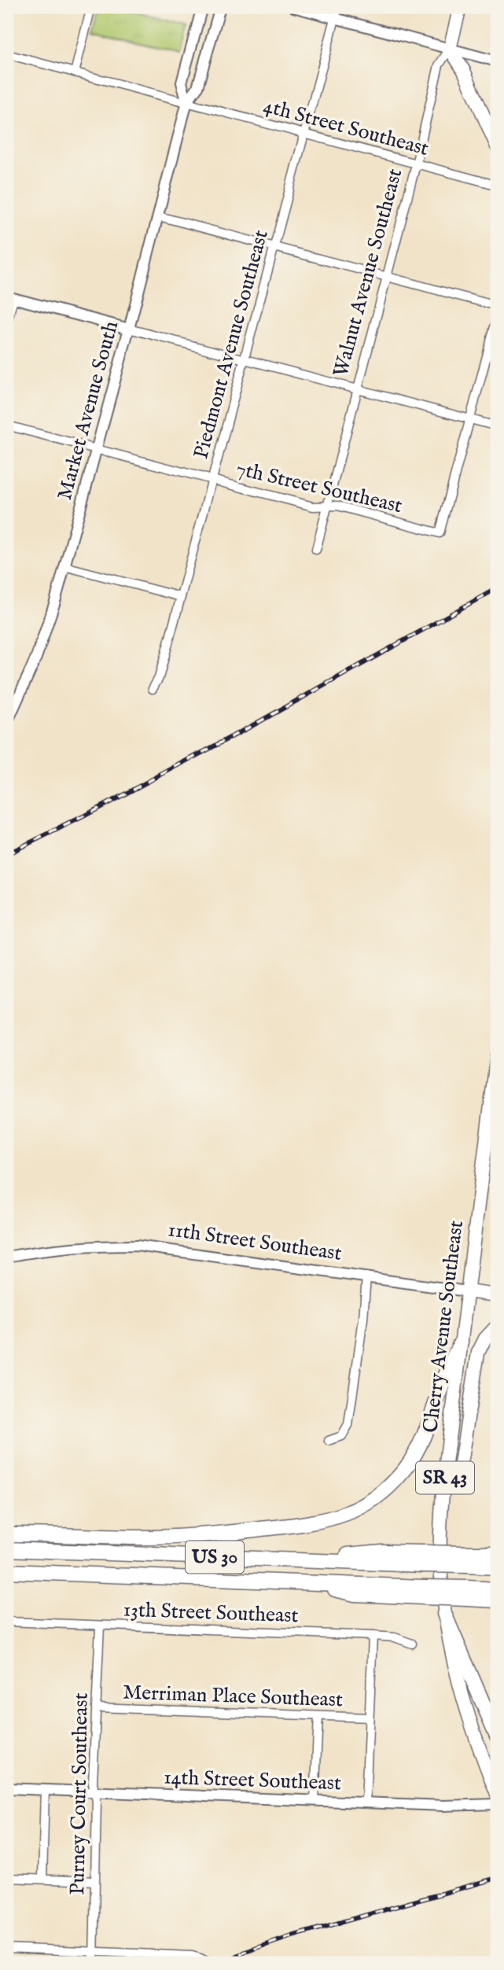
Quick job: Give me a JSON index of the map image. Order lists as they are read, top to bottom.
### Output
{
  "streets": {
    "highway": ["US 30"],
    "main road": [
      "Walnut Avenue Southeast",
      "11th Street Southeast",
      "Cherry Avenue Southeast",
      "SR 43"
    ],
    "street": [
      "4th Street Southeast",
      "Piedmont Avenue Southeast",
      "Market Avenue South",
      "7th Street Southeast",
      "13th Street Southeast",
      "Merriman Place Southeast",
      "14th Street Southeast",
      "Purney Court Southeast"
    ]
  },
  "crossings": [
    ["4th Street Southeast", "Walnut Avenue Southeast"],
    ["4th Street Southeast", "Piedmont Avenue Southeast"],
    ["4th Street Southeast", "Market Avenue South"],
    ["Walnut Avenue Southeast", "7th Street Southeast"],
    ["Piedmont Avenue Southeast", "7th Street Southeast"],
    ["Market Avenue South", "7th Street Southeast"],
    ["11th Street Southeast", "Cherry Avenue Southeast"],
    ["13th Street Southeast", "Purney Court Southeast"],
    ["Merriman Place Southeast", "Purney Court Southeast"],
    ["14th Street Southeast", "Purney Court Southeast"]
  ]
}
